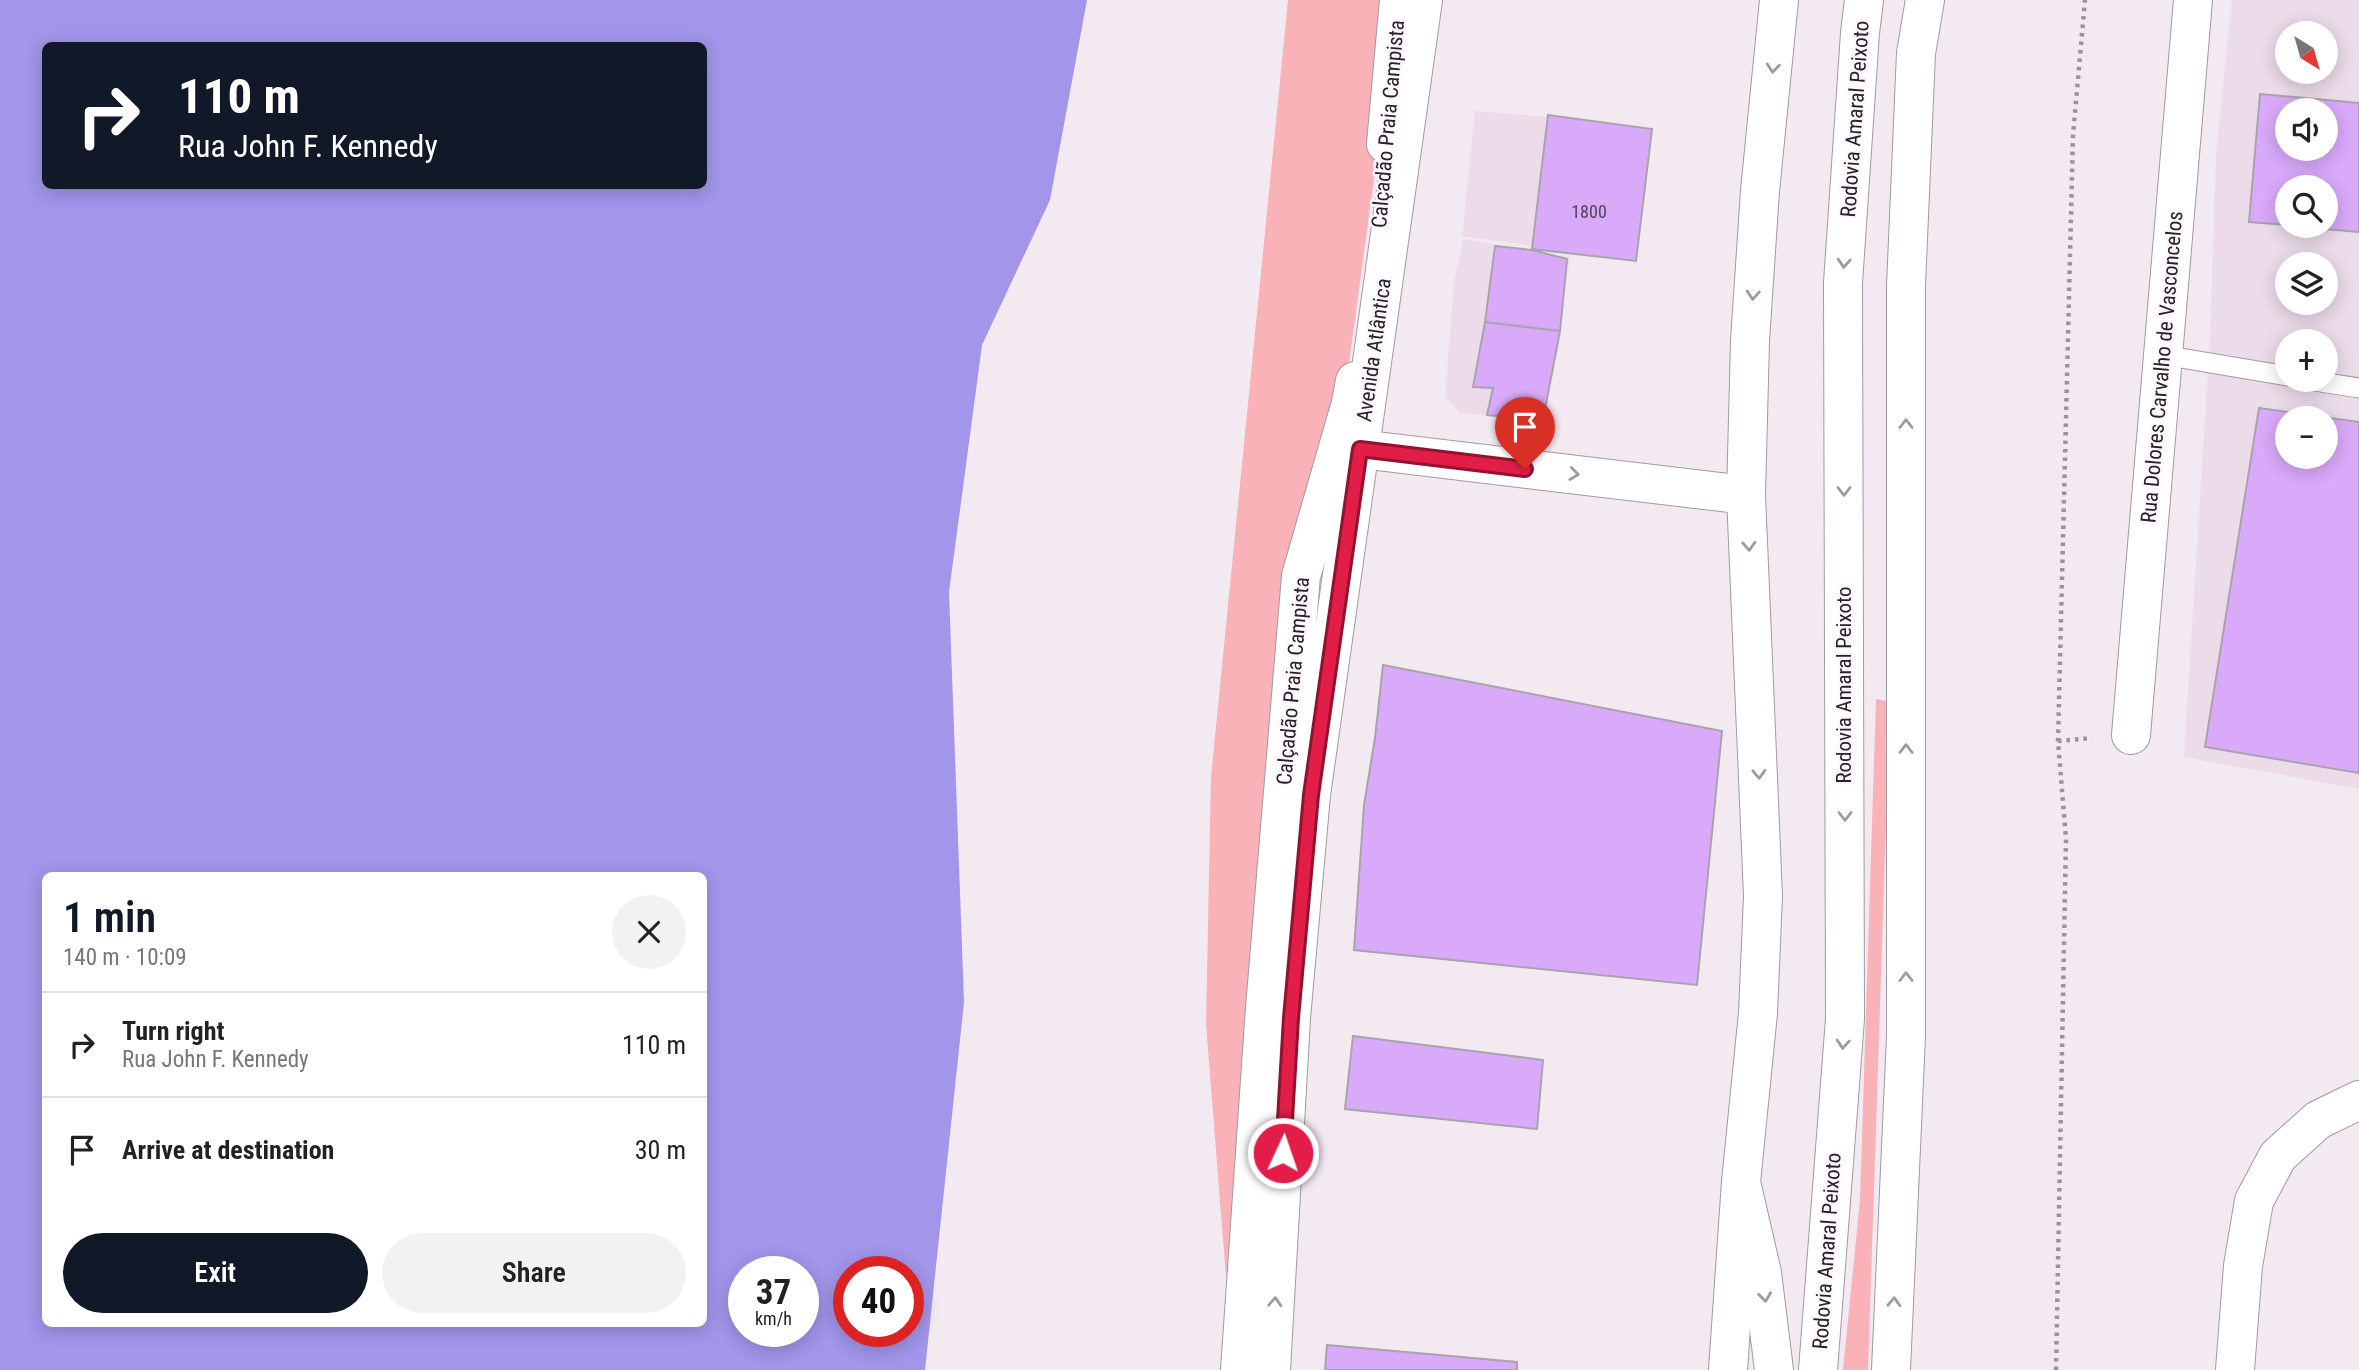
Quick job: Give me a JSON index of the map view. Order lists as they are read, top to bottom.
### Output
{
  "streets": {
    "main road": [
      "Rodovia Amaral Peixoto",
      "Calçadão Praia Campista",
      "Avenida Atlântica",
      "Rua Dolores Carvalho de Vasconcelos"
    ]
  },
  "one_way": ["Avenida Atlântica"],
  "house_numbers": ["1800"],
  "north": "bottom right",
  "page": {
    "map_buttons": ["+", "−"],
    "turn": ["110 m", "Rua John F. Kennedy"],
    "heading": ["1 min", "140 m · 10:09"],
    "list": [
      {
        "name": "Turn right",
        "note": "Rua John F. Kennedy",
        "value": "110 m"
      },
      {
        "name": "Arrive at destination",
        "value": "30 m"
      }
    ],
    "buttons": ["Exit", "Share"],
    "speed": "37 km/h",
    "limit": "40"
  }
}
